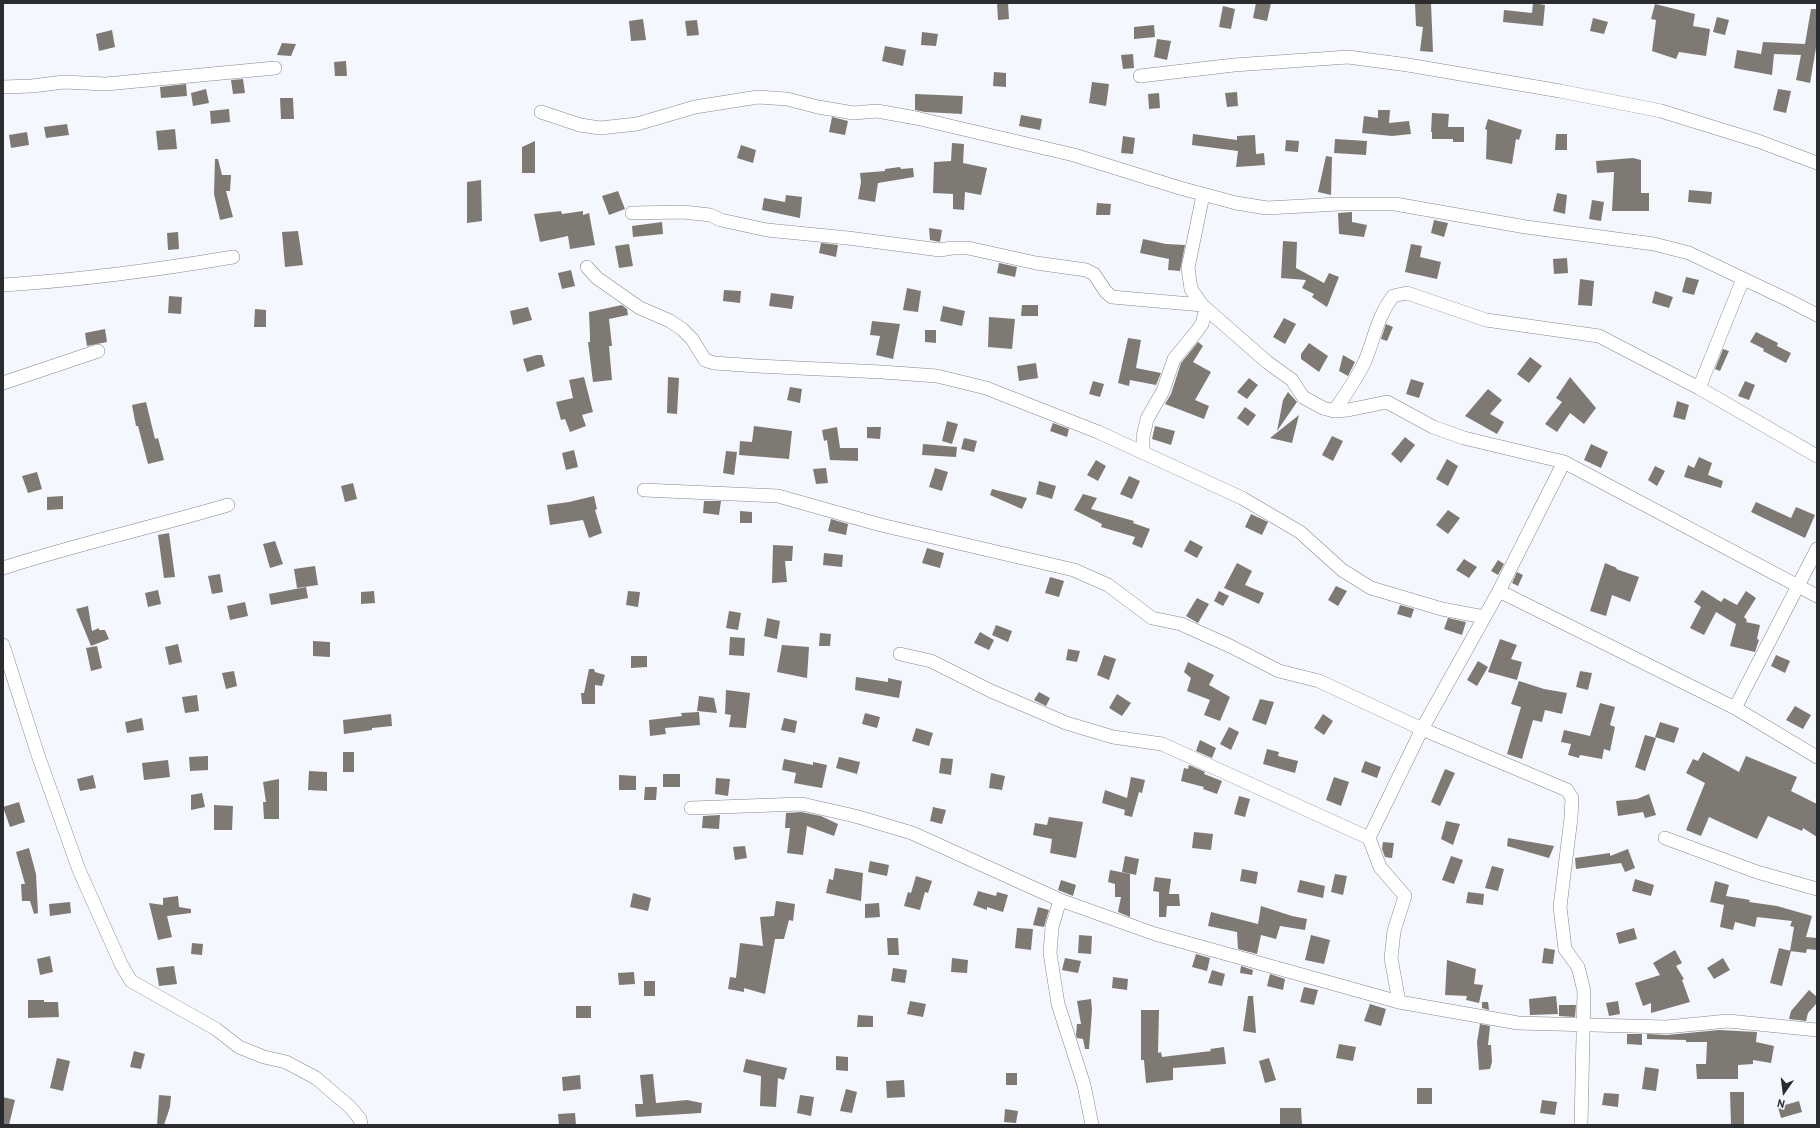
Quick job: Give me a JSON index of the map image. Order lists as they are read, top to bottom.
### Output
{
  "north": "bottom"
}
